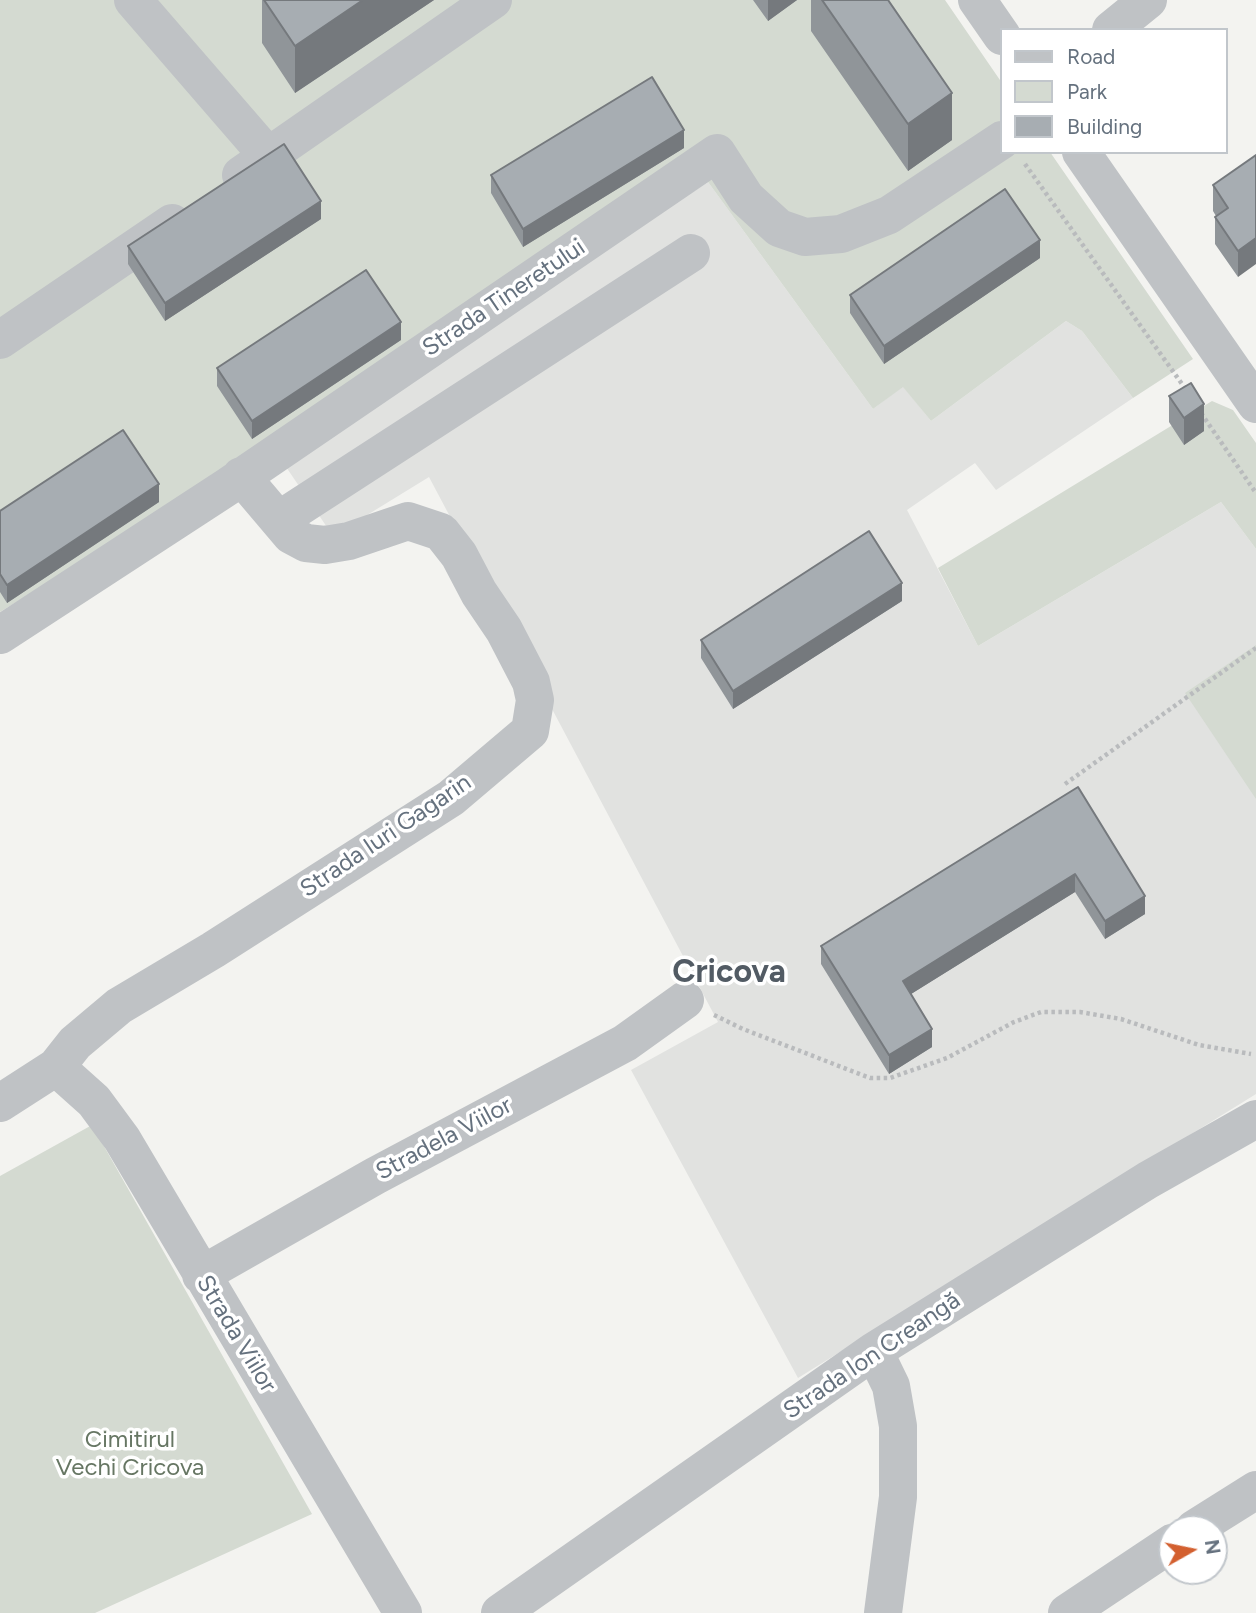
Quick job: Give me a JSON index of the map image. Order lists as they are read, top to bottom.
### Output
{
  "streets": {
    "street": [
      "Strada Tineretului",
      "Strada Iuri Gagarin",
      "Stradela Viilor",
      "Strada Viilor",
      "Strada Ion Creangă"
    ]
  },
  "crossings": [
    ["Strada Tineretului", "Strada Iuri Gagarin"],
    ["Strada Iuri Gagarin", "Strada Viilor"],
    ["Stradela Viilor", "Strada Viilor"]
  ],
  "districts": ["Cricova"],
  "parks": ["Cimitirul Vechi Cricova"],
  "legend": ["Road", "Park", "Building"],
  "north": "right"
}
